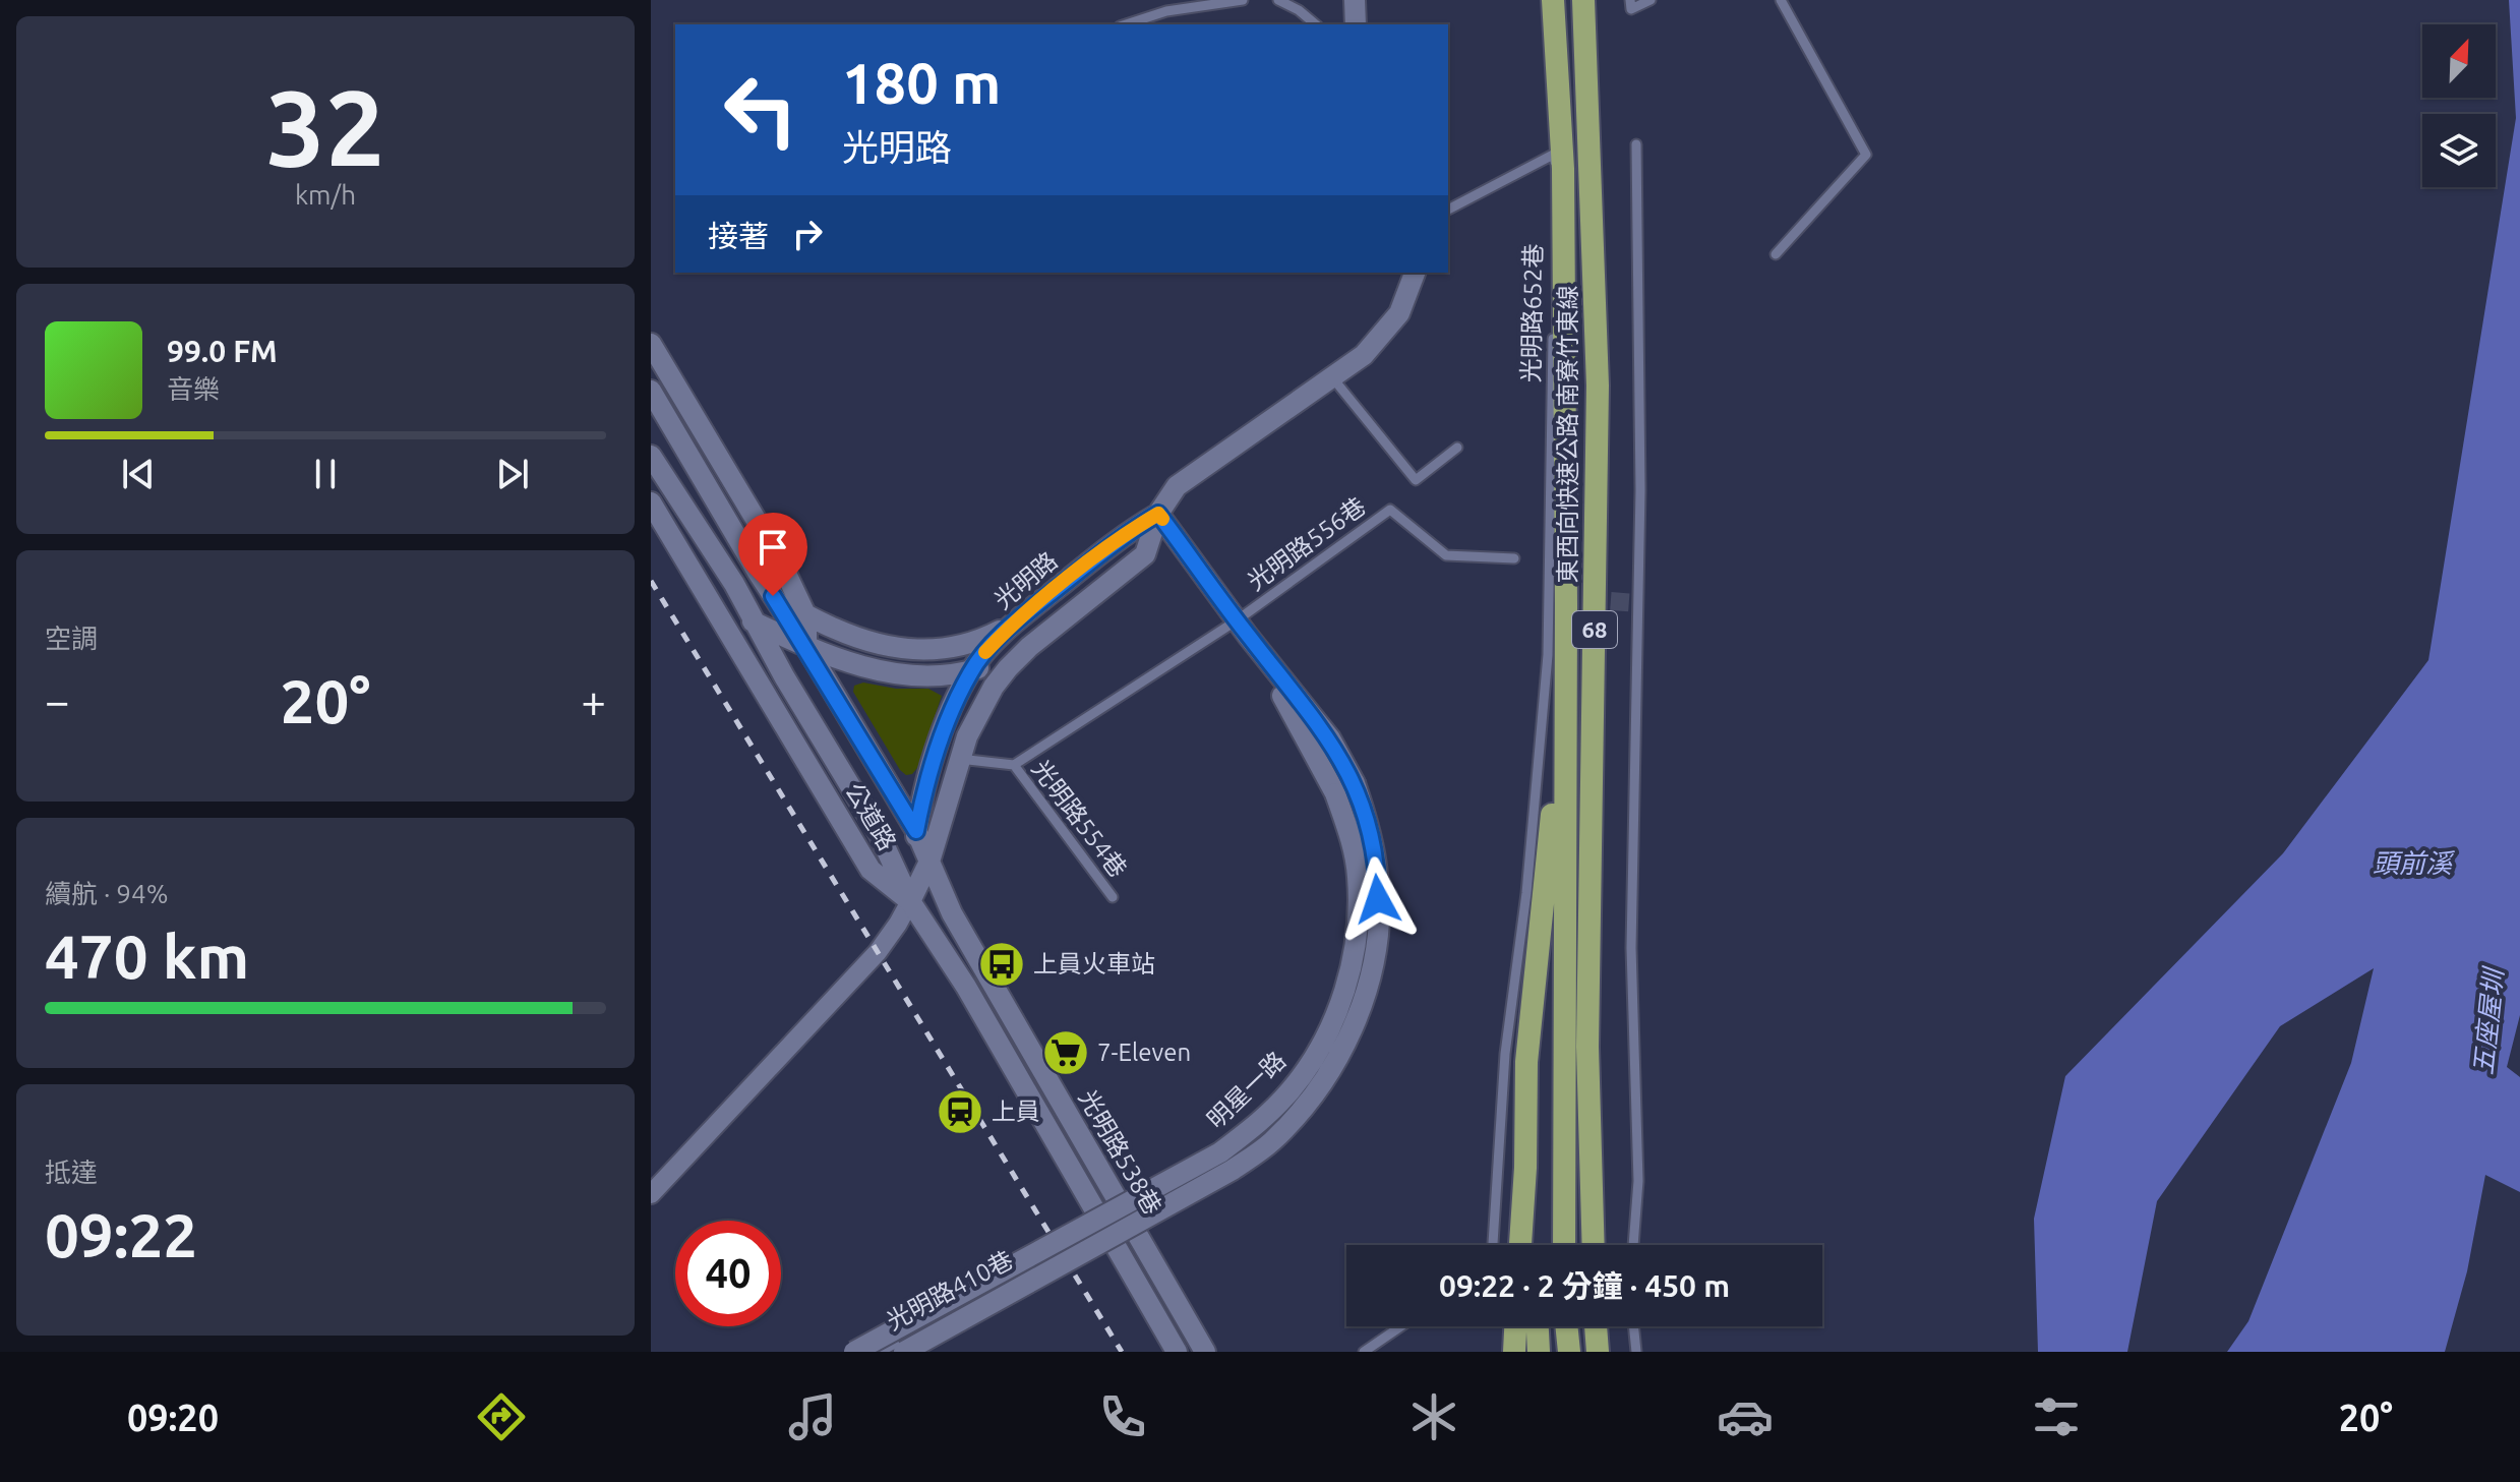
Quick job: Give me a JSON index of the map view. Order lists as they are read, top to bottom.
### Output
{
  "streets": {
    "highway": ["東西向快速公路 南寮竹東線", "68"],
    "street": [
      "光明路",
      "公道路",
      "明星一路",
      "光明路538巷"
    ],
    "lane": [
      "光明路652巷",
      "光明路556巷",
      "光明路554巷",
      "光明路410巷"
    ]
  },
  "crossings": [
    ["光明路556巷", "光明路554巷"],
    ["光明路556巷", "明星一路"],
    ["光明路", "公道路"],
    ["光明路", "明星一路"],
    ["光明路", "光明路538巷"],
    ["公道路", "光明路538巷"]
  ],
  "water": ["頭前溪", "五座屋圳"],
  "places": {
    "bus stop": ["上員火車站"],
    "supermarket": ["7-Eleven"],
    "station": ["上員"]
  },
  "north": "top right",
  "page": {
    "tile": [
      ["32", "km/h"],
      "空調",
      ["續航 · 94%", "470 km"],
      ["抵達", "09:22"]
    ],
    "turn": ["180 m", "光明路"],
    "then": "接著",
    "song": ["99.0 FM", "音樂"],
    "heat": ["−", "20°", "+"],
    "limit": "40",
    "trip": "09:22 · 2 分鐘 · 450 m",
    "tabs": ["09:20", "20°"]
  }
}
